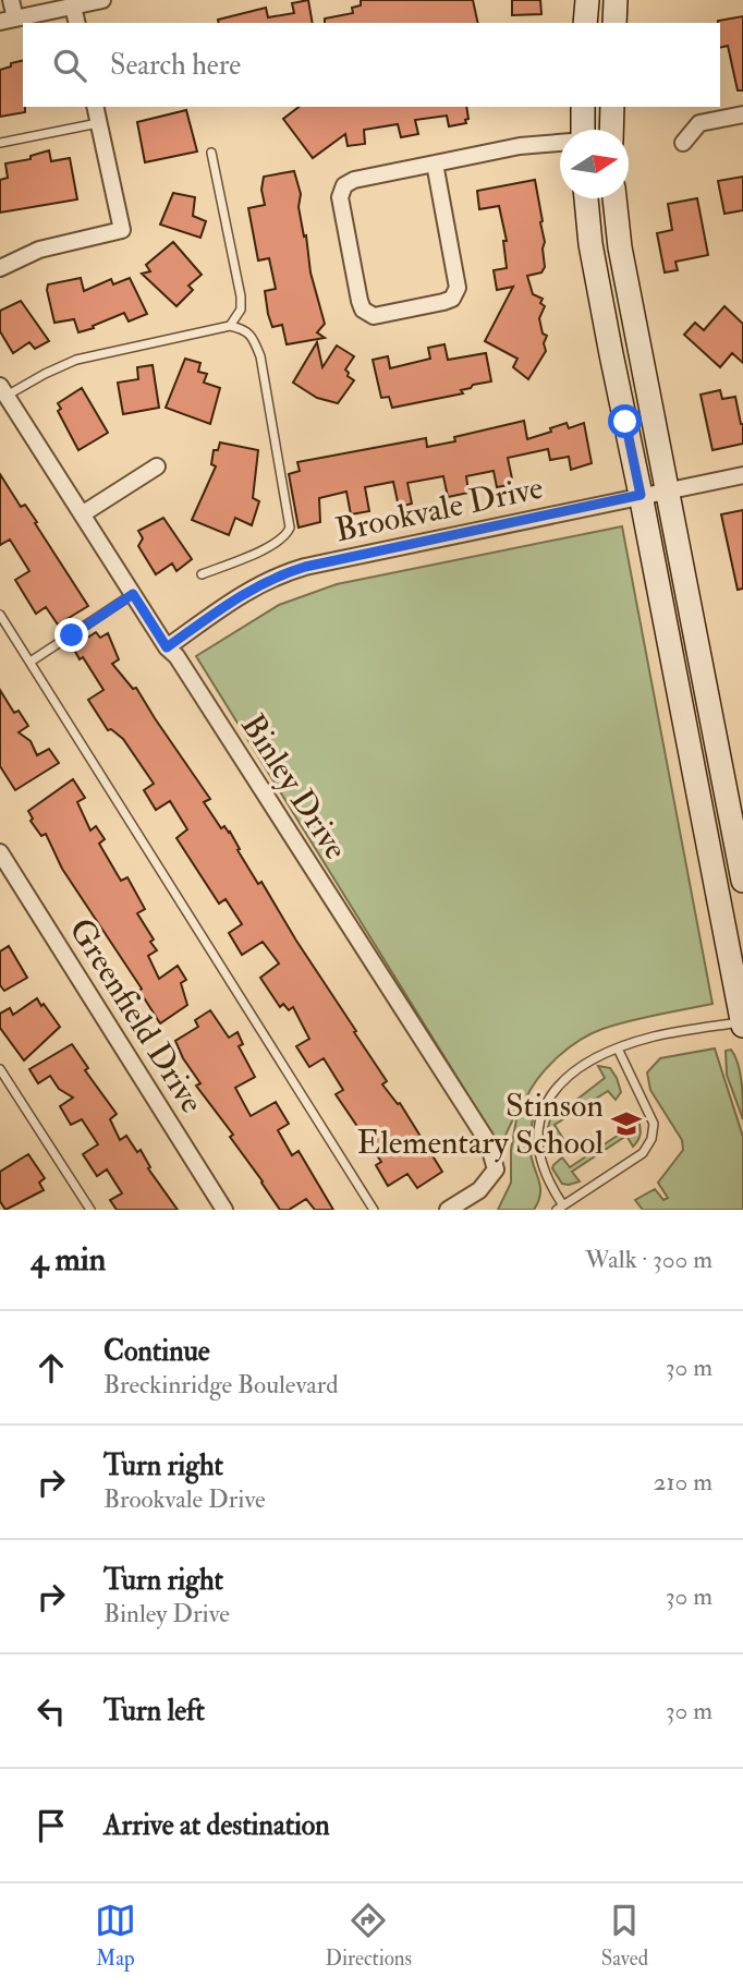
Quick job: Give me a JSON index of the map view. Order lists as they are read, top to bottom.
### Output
{
  "streets": {
    "street": ["Brookvale Drive", "Binley Drive", "Greenfield Drive"]
  },
  "crossings": [
    ["Brookvale Drive", "Binley Drive"]
  ],
  "places": {
    "school or university": ["Stinson Elementary School"]
  },
  "north": "right",
  "page": {
    "search": "Search here",
    "heading": ["4 min", "Walk · 300 m"],
    "list": [
      ["Continue", "Breckinridge Boulevard", "30 m"],
      ["Turn right", "Brookvale Drive", "210 m"],
      ["Turn right", "Binley Drive", "30 m"],
      ["Turn left", "30 m"],
      "Arrive at destination"
    ],
    "nav": ["Map", "Directions", "Saved"]
  }
}
